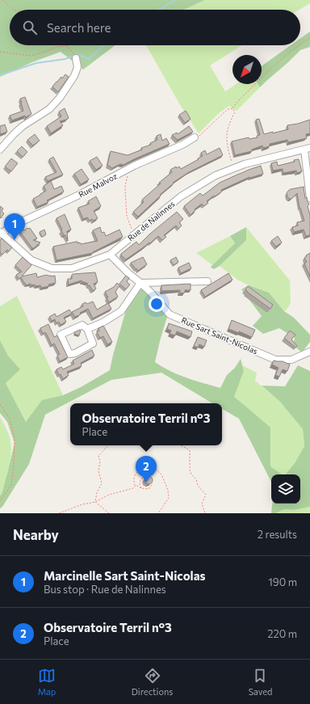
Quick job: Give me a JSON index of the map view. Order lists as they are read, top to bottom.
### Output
{
  "streets": {
    "street": ["Rue Malvoz", "Rue de Nalinnes", "Rue Sart Saint-Nicolas"]
  },
  "crossings": [
    ["Rue Malvoz", "Rue de Nalinnes"],
    ["Rue de Nalinnes", "Rue Sart Saint-Nicolas"]
  ],
  "north": "bottom left",
  "page": {
    "search": "Search here",
    "pins": ["1", "2"],
    "popup": ["Observatoire Terril n°3", "Place"],
    "heading": ["Nearby", "2 results"],
    "list": [
      {
        "mark": "1",
        "name": "Marcinelle Sart Saint-Nicolas",
        "note": "Bus stop · Rue de Nalinnes",
        "value": "190 m"
      },
      {
        "mark": "2",
        "name": "Observatoire Terril n°3",
        "note": "Place",
        "value": "220 m"
      }
    ],
    "nav": ["Map", "Directions", "Saved"]
  }
}
